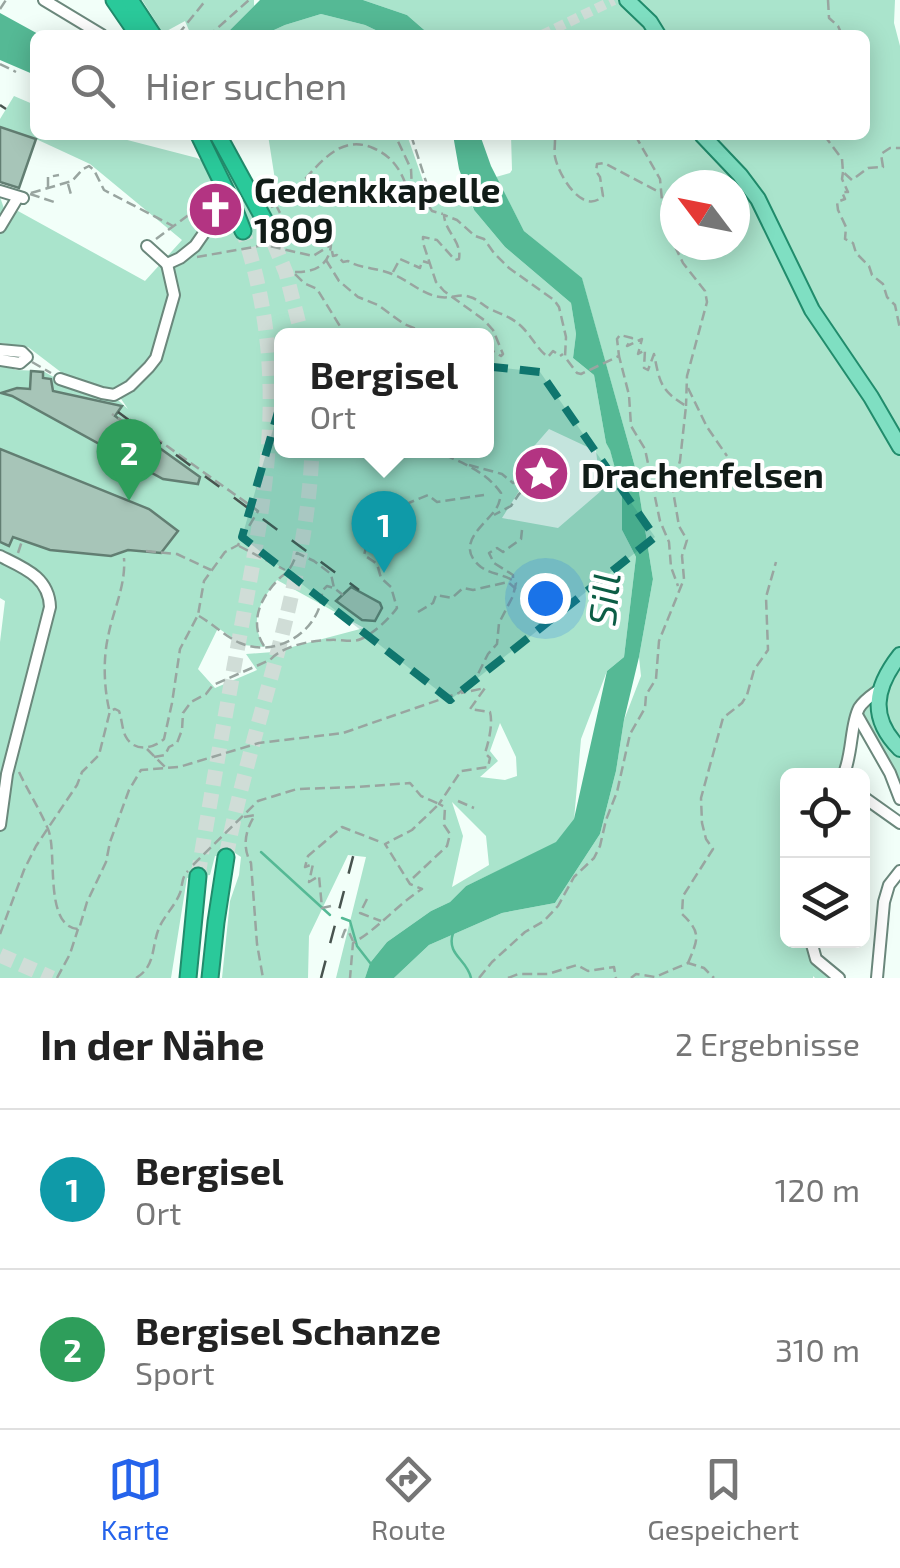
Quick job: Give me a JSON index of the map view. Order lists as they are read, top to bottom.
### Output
{
  "water": ["Sill"],
  "places": {
    "church": ["Gedenkkapelle 1809"],
    "place": ["Drachenfelsen"]
  },
  "north": "top left",
  "page": {
    "search": "Hier suchen",
    "popup": ["Bergisel", "Ort"],
    "pins": ["2", "1"],
    "heading": ["In der Nähe", "2 Ergebnisse"],
    "list": [
      {
        "mark": "1",
        "name": "Bergisel",
        "note": "Ort",
        "value": "120 m"
      },
      {
        "mark": "2",
        "name": "Bergisel Schanze",
        "note": "Sport",
        "value": "310 m"
      }
    ],
    "nav": ["Karte", "Route", "Gespeichert"]
  }
}
